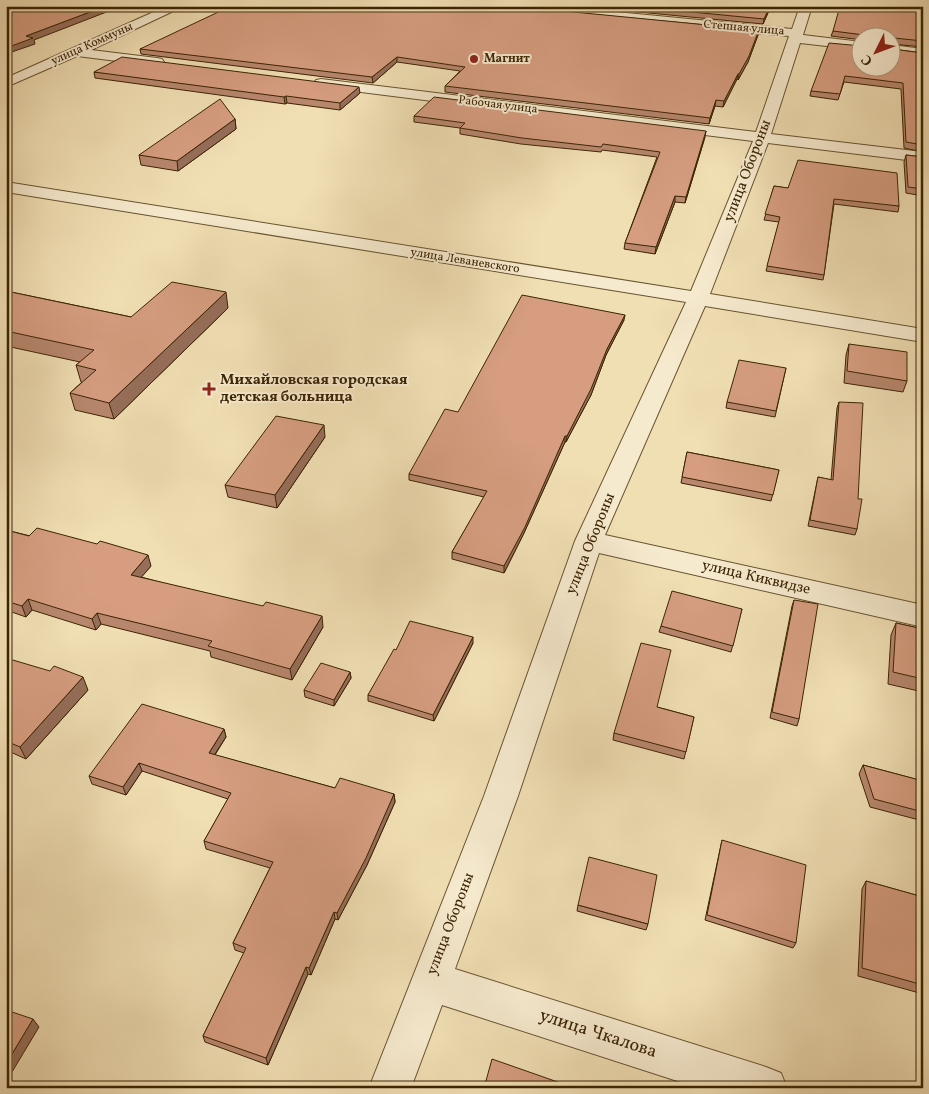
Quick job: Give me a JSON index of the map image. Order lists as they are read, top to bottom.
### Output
{
  "streets": {
    "street": [
      "Степная улица",
      "улица Коммуны",
      "Рабочая улица",
      "улица Обороны",
      "улица Леваневского",
      "улица Киквидзе",
      "улица Чкалова"
    ]
  },
  "crossings": [
    ["Степная улица", "улица Обороны"],
    ["Рабочая улица", "улица Обороны"],
    ["улица Обороны", "улица Леваневского"],
    ["улица Обороны", "улица Киквидзе"],
    ["улица Обороны", "улица Чкалова"]
  ],
  "places": {
    "other": ["Магнит"],
    "health": ["Михайловская городская детская больница"]
  },
  "north": "bottom left"
}
